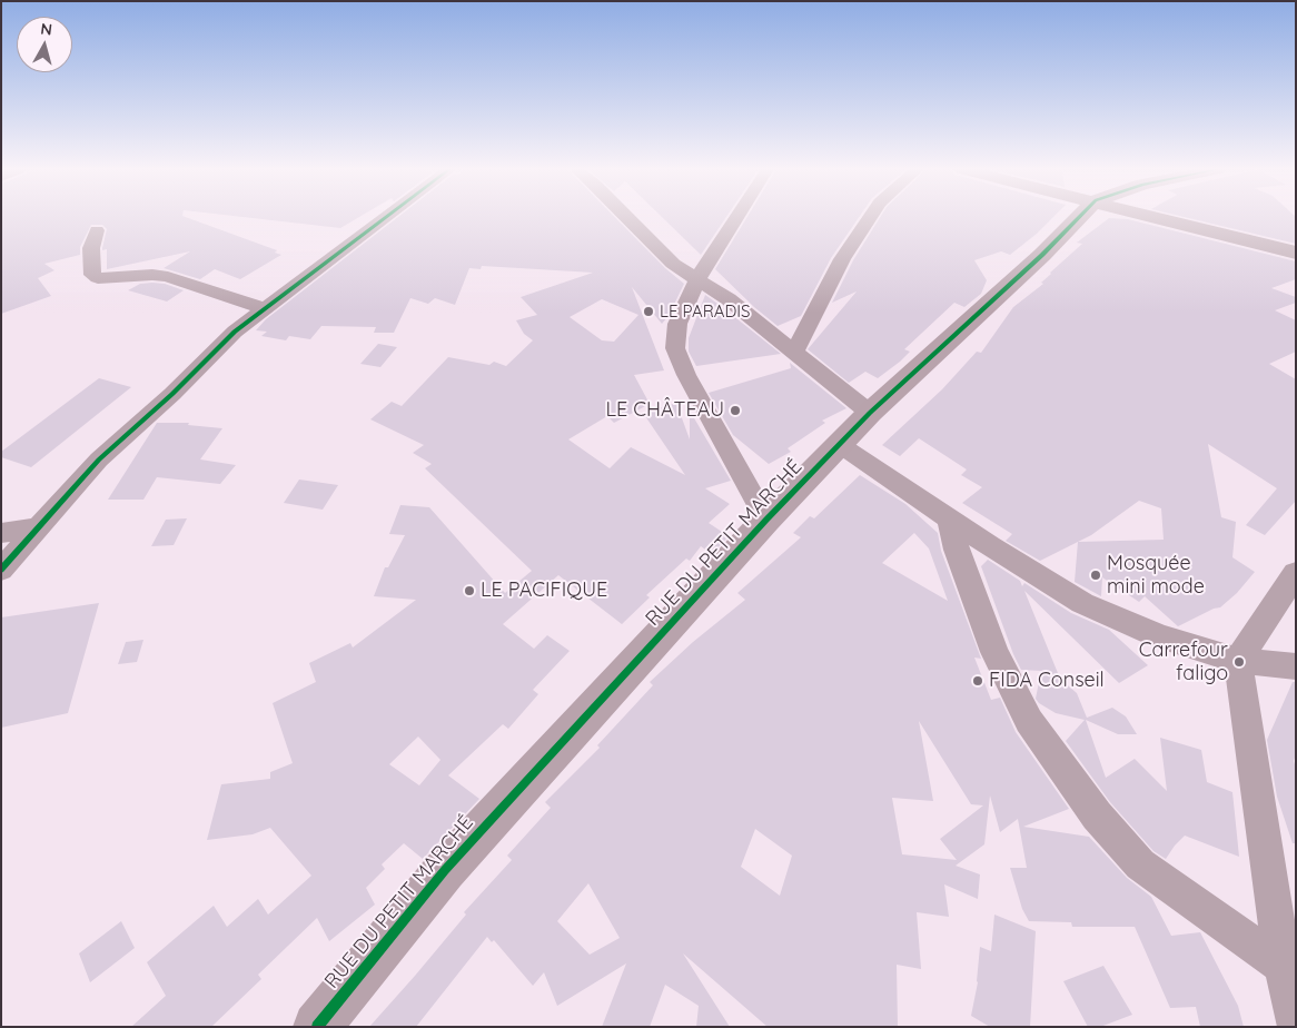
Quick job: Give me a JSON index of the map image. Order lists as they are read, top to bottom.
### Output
{
  "streets": {
    "street": ["RUE DU PETIT MARCHÉ"]
  },
  "places": [
    "LE PARADIS",
    "LE CHÂTEAU",
    "Mosquée mini mode",
    "LE PACIFIQUE",
    "Carrefour faligo",
    "FIDA Conseil"
  ],
  "north": "top"
}
